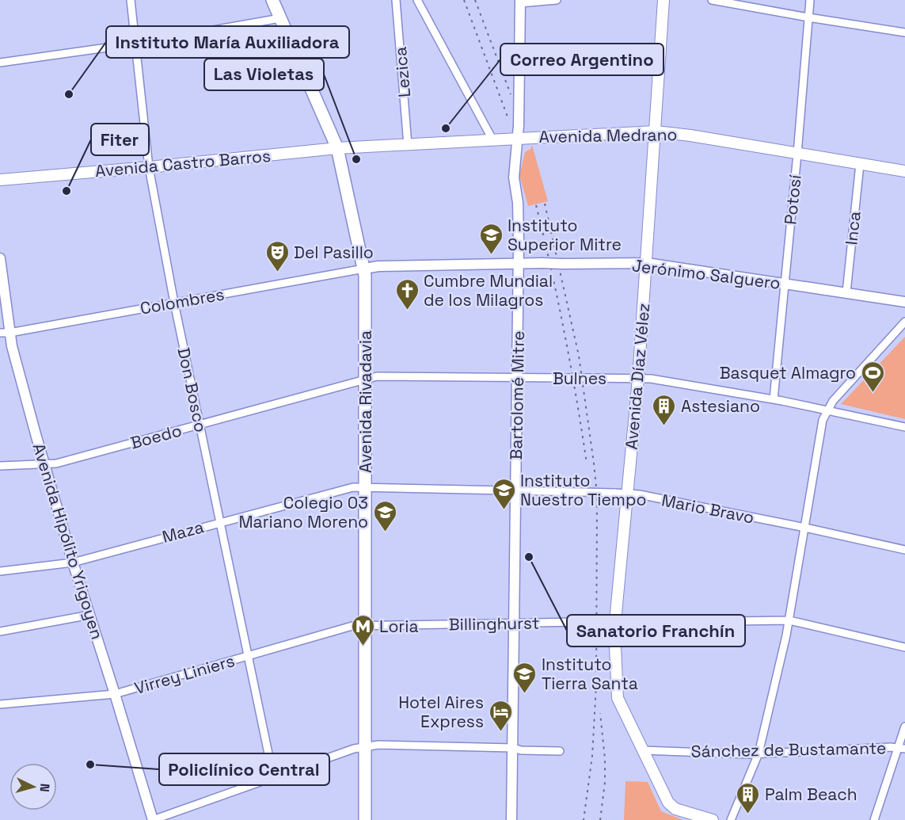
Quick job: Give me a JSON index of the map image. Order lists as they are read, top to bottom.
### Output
{
  "streets": {
    "main road": [
      "Avenida Medrano",
      "Avenida Castro Barros",
      "Avenida Díaz Vélez",
      "Avenida Rivadavia"
    ],
    "street": [
      "Lezica",
      "Potosí",
      "Inca",
      "Jerónimo Salguero",
      "Colombres",
      "Bulnes",
      "Don Bosco",
      "Bartolomé Mitre",
      "Boedo",
      "Mario Bravo",
      "Maza",
      "Avenida Hipólito Yrigoyen",
      "Billinghurst",
      "Virrey Liniers",
      "Sánchez de Bustamante"
    ]
  },
  "crossings": [
    ["Lezica", "Avenida Medrano"],
    ["Avenida Medrano", "Avenida Castro Barros"],
    ["Avenida Medrano", "Potosí"],
    ["Avenida Medrano", "Inca"],
    ["Avenida Medrano", "Avenida Díaz Vélez"],
    ["Avenida Medrano", "Bartolomé Mitre"],
    ["Avenida Medrano", "Avenida Rivadavia"],
    ["Avenida Castro Barros", "Don Bosco"],
    ["Avenida Castro Barros", "Avenida Rivadavia"],
    ["Potosí", "Jerónimo Salguero"],
    ["Potosí", "Bulnes"],
    ["Inca", "Jerónimo Salguero"],
    ["Jerónimo Salguero", "Colombres"],
    ["Jerónimo Salguero", "Avenida Díaz Vélez"],
    ["Jerónimo Salguero", "Bartolomé Mitre"],
    ["Jerónimo Salguero", "Avenida Rivadavia"],
    ["Colombres", "Don Bosco"],
    ["Colombres", "Avenida Rivadavia"],
    ["Colombres", "Avenida Hipólito Yrigoyen"],
    ["Avenida Díaz Vélez", "Bulnes"],
    ["Avenida Díaz Vélez", "Mario Bravo"],
    ["Avenida Díaz Vélez", "Billinghurst"],
    ["Avenida Díaz Vélez", "Sánchez de Bustamante"],
    ["Bulnes", "Bartolomé Mitre"],
    ["Bulnes", "Avenida Rivadavia"],
    ["Bulnes", "Boedo"],
    ["Don Bosco", "Boedo"],
    ["Don Bosco", "Maza"],
    ["Don Bosco", "Virrey Liniers"],
    ["Bartolomé Mitre", "Mario Bravo"],
    ["Bartolomé Mitre", "Billinghurst"],
    ["Avenida Rivadavia", "Boedo"],
    ["Avenida Rivadavia", "Mario Bravo"],
    ["Avenida Rivadavia", "Maza"],
    ["Avenida Rivadavia", "Billinghurst"],
    ["Avenida Rivadavia", "Virrey Liniers"],
    ["Boedo", "Avenida Hipólito Yrigoyen"],
    ["Mario Bravo", "Maza"],
    ["Maza", "Avenida Hipólito Yrigoyen"],
    ["Avenida Hipólito Yrigoyen", "Virrey Liniers"],
    ["Billinghurst", "Virrey Liniers"]
  ],
  "places": {
    "other": [
      "Instituto María Auxiliadora",
      "Correo Argentino",
      "Las Violetas",
      "Fiter",
      "Sanatorio Franchín",
      "Policlínico Central"
    ],
    "school or university": [
      "Instituto Superior Mitre",
      "Instituto Nuestro Tiempo",
      "Colegio 03 Mariano Moreno",
      "Instituto Tierra Santa"
    ],
    "theatre": ["Del Pasillo"],
    "church": ["Cumbre Mundial de los Milagros"],
    "sports": ["Basquet Almagro"],
    "building": ["Astesiano", "Palm Beach"],
    "metro station": ["Loria"],
    "hotel": ["Hotel Aires Express"]
  },
  "north": "right"
}
